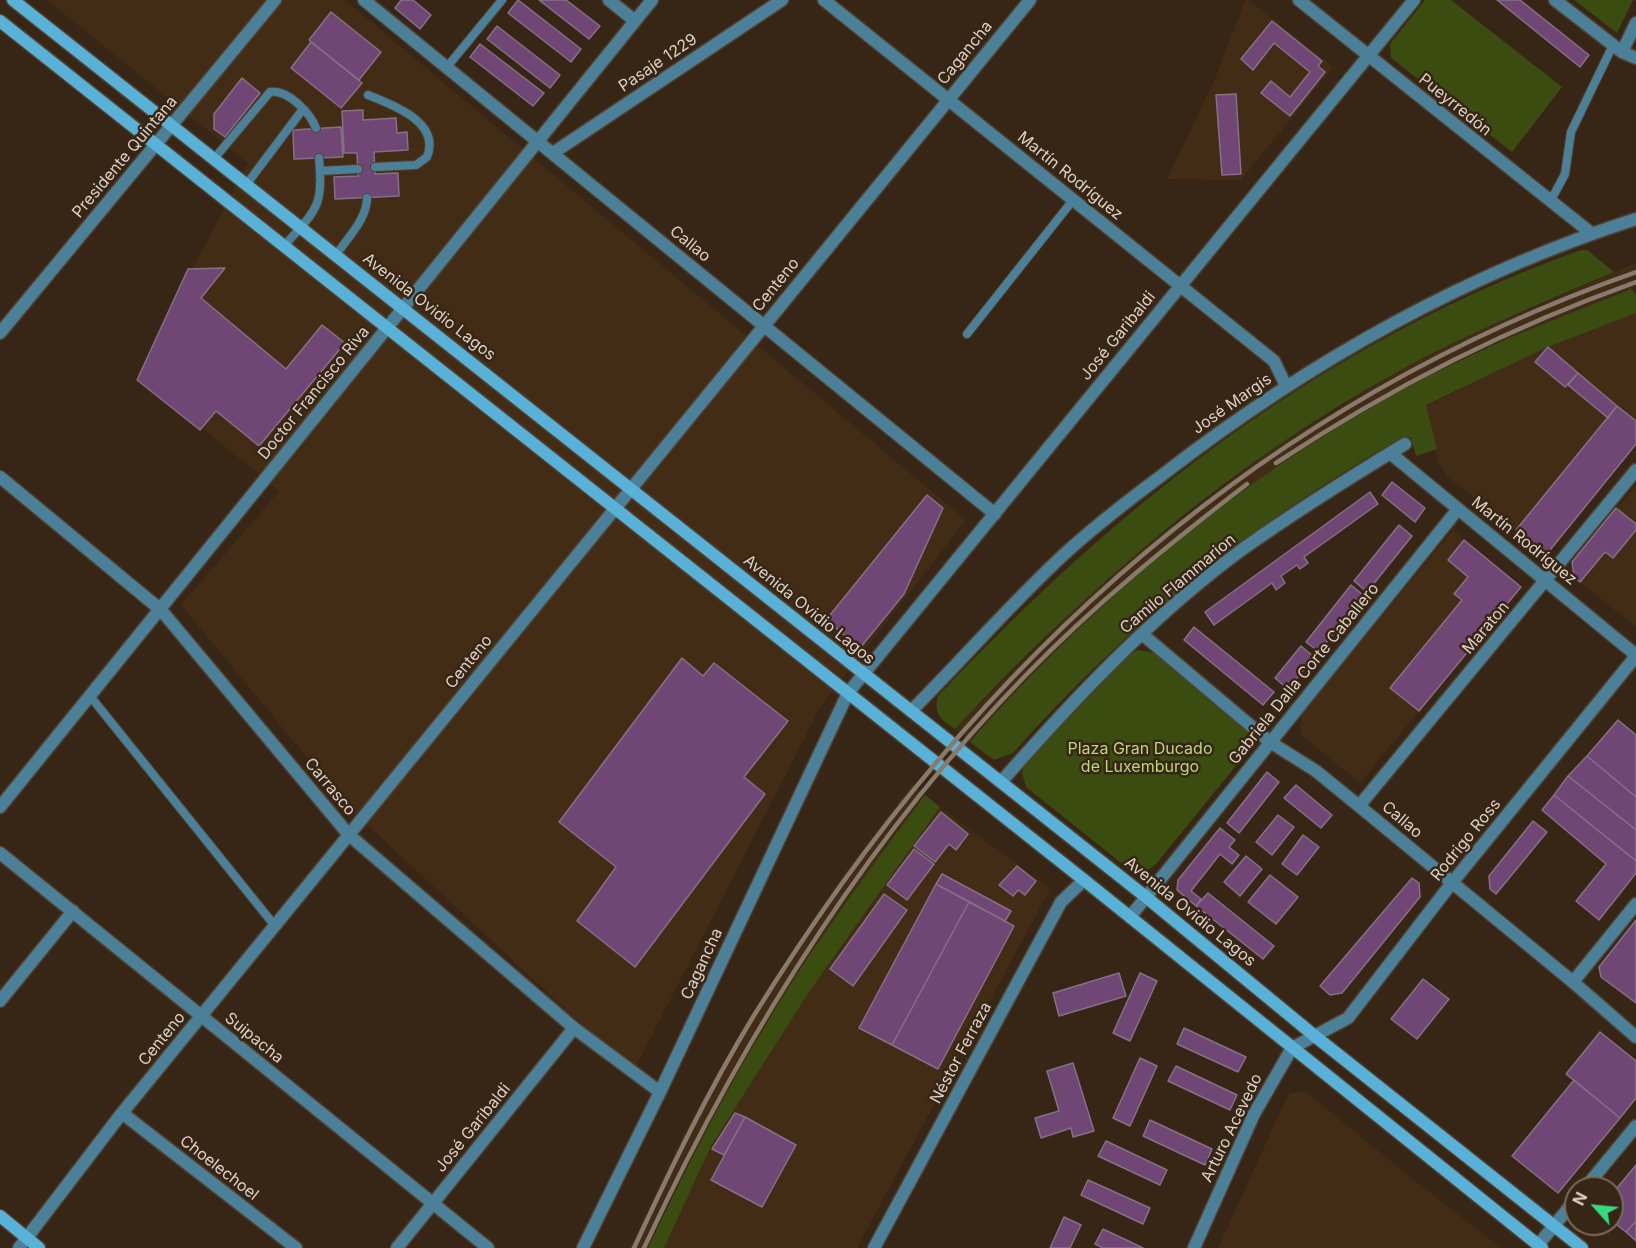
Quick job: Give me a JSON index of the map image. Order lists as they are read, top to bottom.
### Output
{
  "streets": {
    "main road": ["Avenida Ovidio Lagos"],
    "street": [
      "Cagancha",
      "Pasaje 1229",
      "Pueyrredón",
      "Presidente Quintana",
      "Martín Rodríguez",
      "Callao",
      "Centeno",
      "José Garibaldi",
      "Doctor Francisco Riva",
      "José Margis",
      "Camilo Flammarion",
      "Maraton",
      "Gabriela Dalla Corte Caballero",
      "Carrasco",
      "Rodrigo Ross",
      "Suipacha",
      "Néstor Ferraza",
      "Arturo Acevedo",
      "Choelechoel"
    ]
  },
  "crossings": [
    ["Cagancha", "Martín Rodríguez"],
    ["Cagancha", "Centeno"],
    ["Cagancha", "José Garibaldi"],
    ["Cagancha", "Carrasco"],
    ["Pasaje 1229", "Callao"],
    ["Pueyrredón", "José Garibaldi"],
    ["Pueyrredón", "José Margis"],
    ["Presidente Quintana", "Avenida Ovidio Lagos"],
    ["Martín Rodríguez", "Centeno"],
    ["Martín Rodríguez", "José Garibaldi"],
    ["Martín Rodríguez", "José Margis"],
    ["Martín Rodríguez", "Camilo Flammarion"],
    ["Martín Rodríguez", "Maraton"],
    ["Martín Rodríguez", "Gabriela Dalla Corte Caballero"],
    ["Martín Rodríguez", "Rodrigo Ross"],
    ["Callao", "Centeno"],
    ["Callao", "José Garibaldi"],
    ["Callao", "Doctor Francisco Riva"],
    ["Callao", "Camilo Flammarion"],
    ["Callao", "Maraton"],
    ["Callao", "Gabriela Dalla Corte Caballero"],
    ["Callao", "Rodrigo Ross"],
    ["Centeno", "Avenida Ovidio Lagos"],
    ["Centeno", "Carrasco"],
    ["Centeno", "Suipacha"],
    ["Centeno", "Choelechoel"],
    ["Avenida Ovidio Lagos", "José Garibaldi"],
    ["Avenida Ovidio Lagos", "Doctor Francisco Riva"],
    ["Avenida Ovidio Lagos", "José Margis"],
    ["Avenida Ovidio Lagos", "Camilo Flammarion"],
    ["Avenida Ovidio Lagos", "Gabriela Dalla Corte Caballero"],
    ["Avenida Ovidio Lagos", "Rodrigo Ross"],
    ["José Garibaldi", "Carrasco"],
    ["José Garibaldi", "Suipacha"],
    ["Doctor Francisco Riva", "Carrasco"]
  ],
  "parks": ["Plaza Gran Ducado de Luxemburgo"],
  "north": "top left"
}
